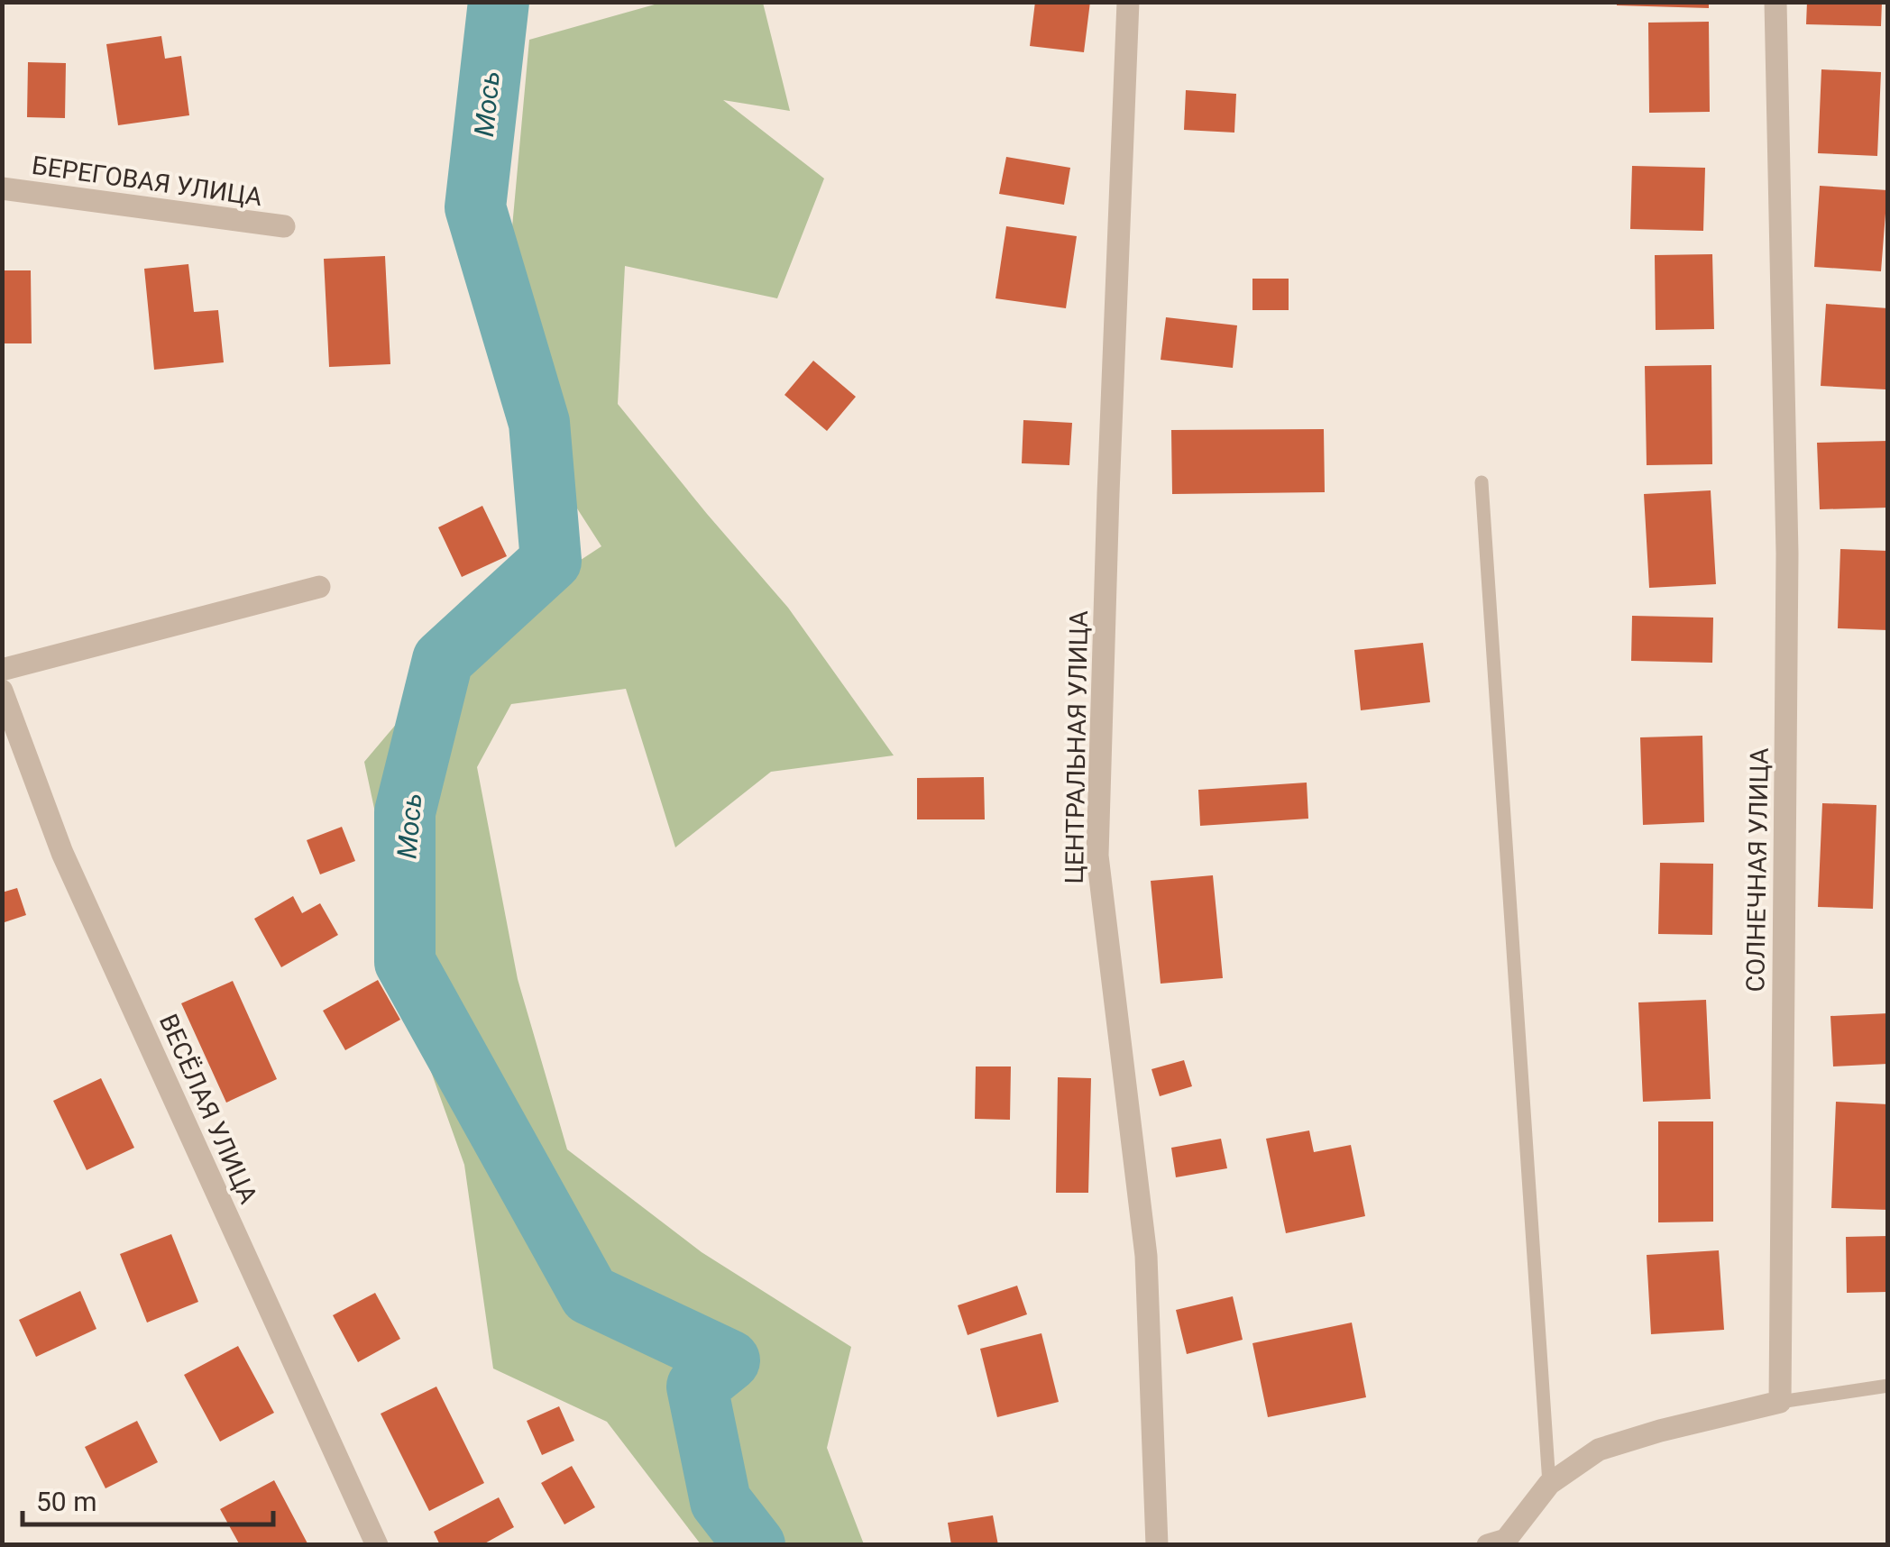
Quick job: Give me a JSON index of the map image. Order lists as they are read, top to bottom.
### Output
{
  "streets": {
    "street": [
      "БЕРЕГОВАЯ УЛИЦА",
      "ЦЕНТРАЛЬНАЯ УЛИЦА",
      "СОЛНЕЧНАЯ УЛИЦА",
      "ВЕСЁЛАЯ УЛИЦА"
    ]
  },
  "water": ["Мось"],
  "scale_bar": "50 m"
}
